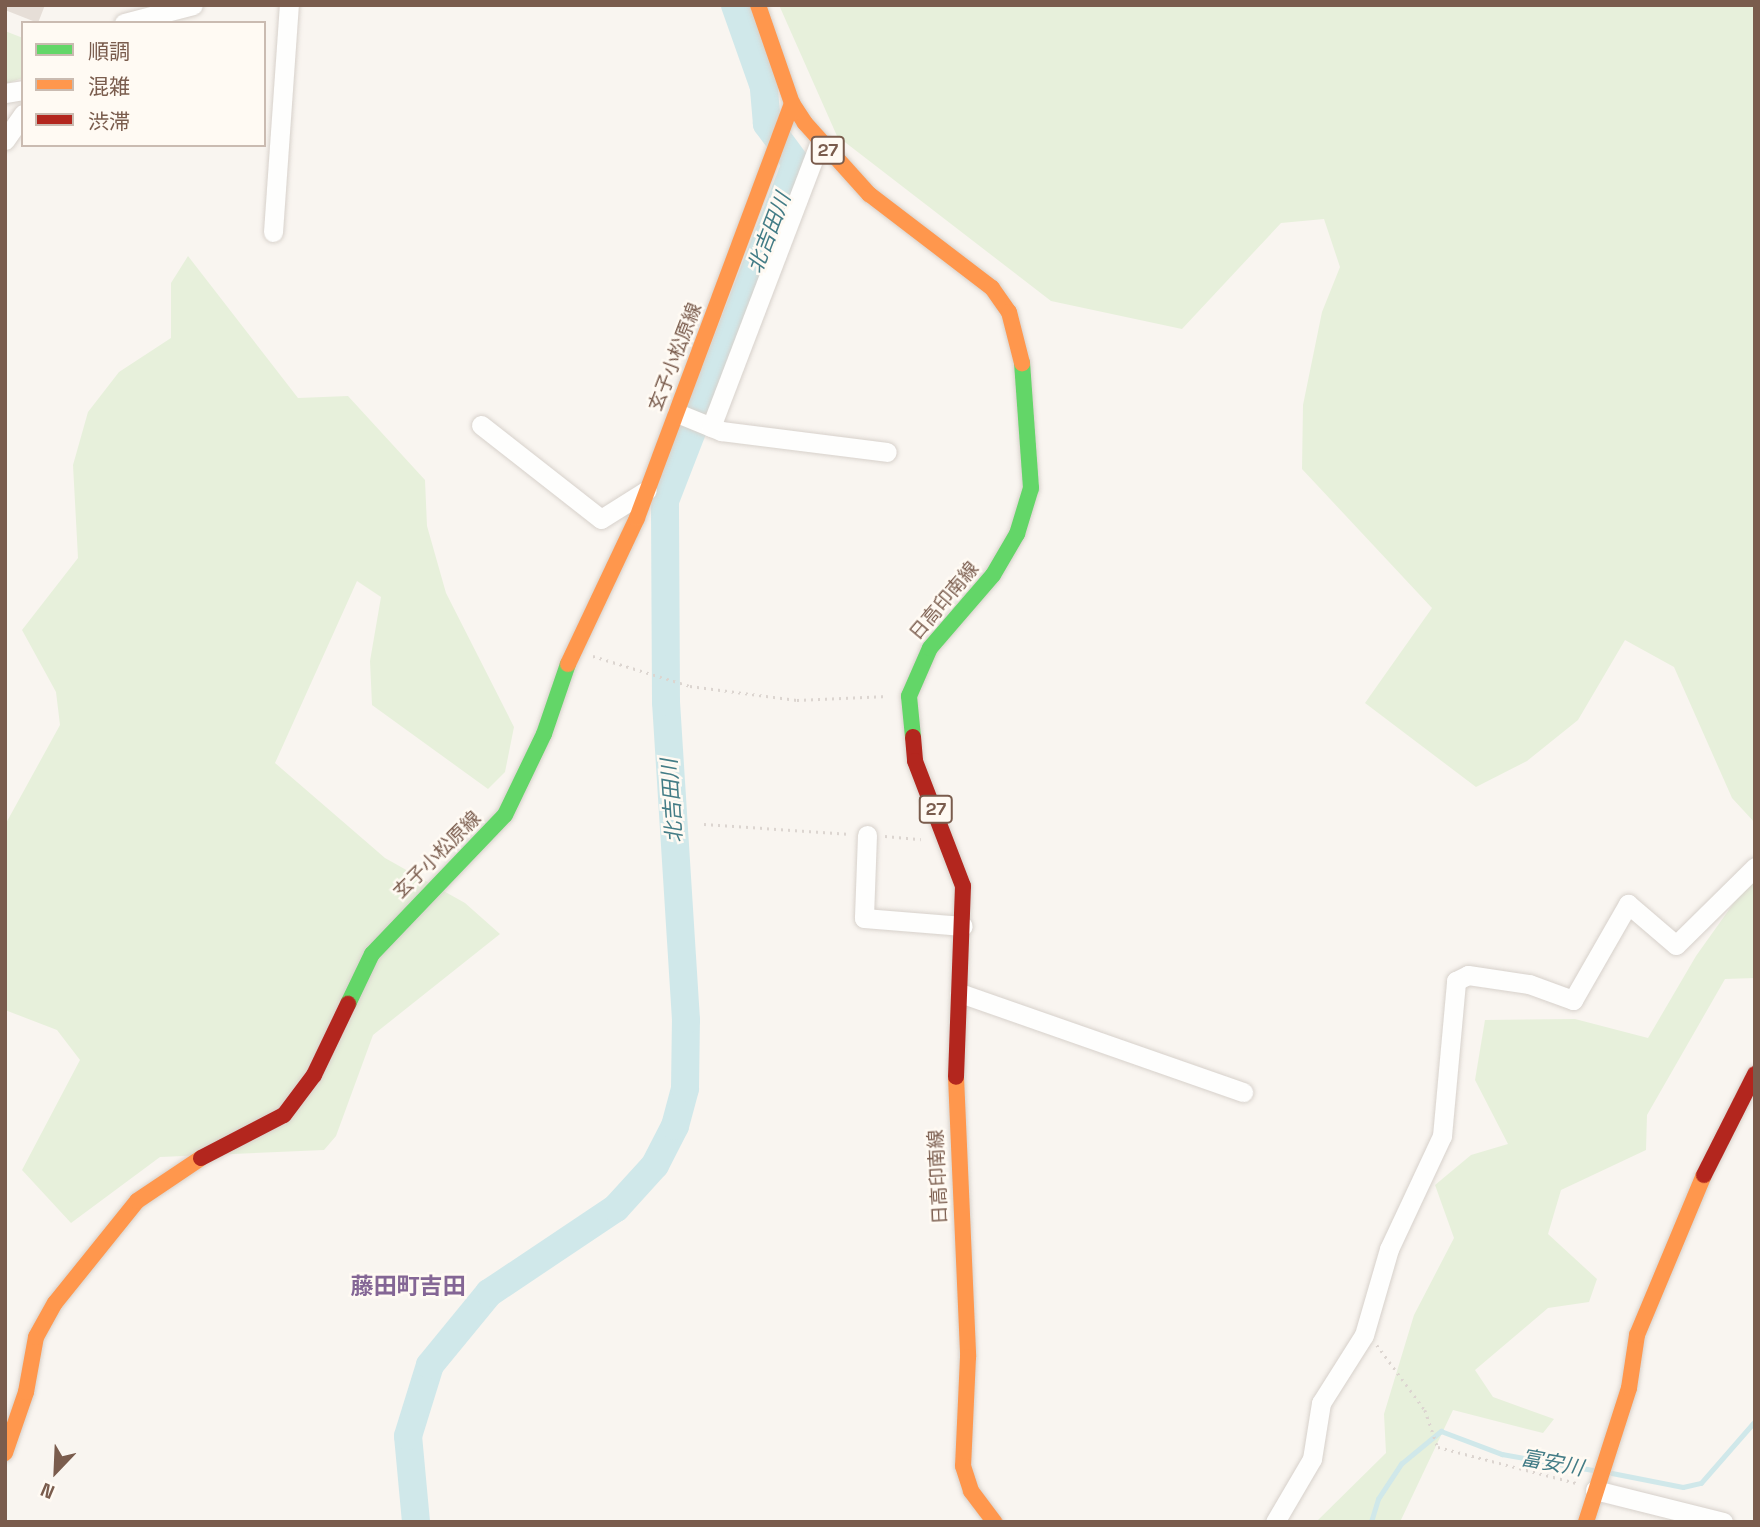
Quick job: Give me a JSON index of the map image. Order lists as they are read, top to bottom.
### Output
{
  "streets": {
    "main road": ["27", "玄子小松原線", "日高印南線"]
  },
  "crossings": [
    ["玄子小松原線", "日高印南線"]
  ],
  "districts": ["藤田町吉田"],
  "water": ["北吉田川", "富安川"],
  "legend": ["順調", "混雑", "渋滞"],
  "north": "bottom left"
}
